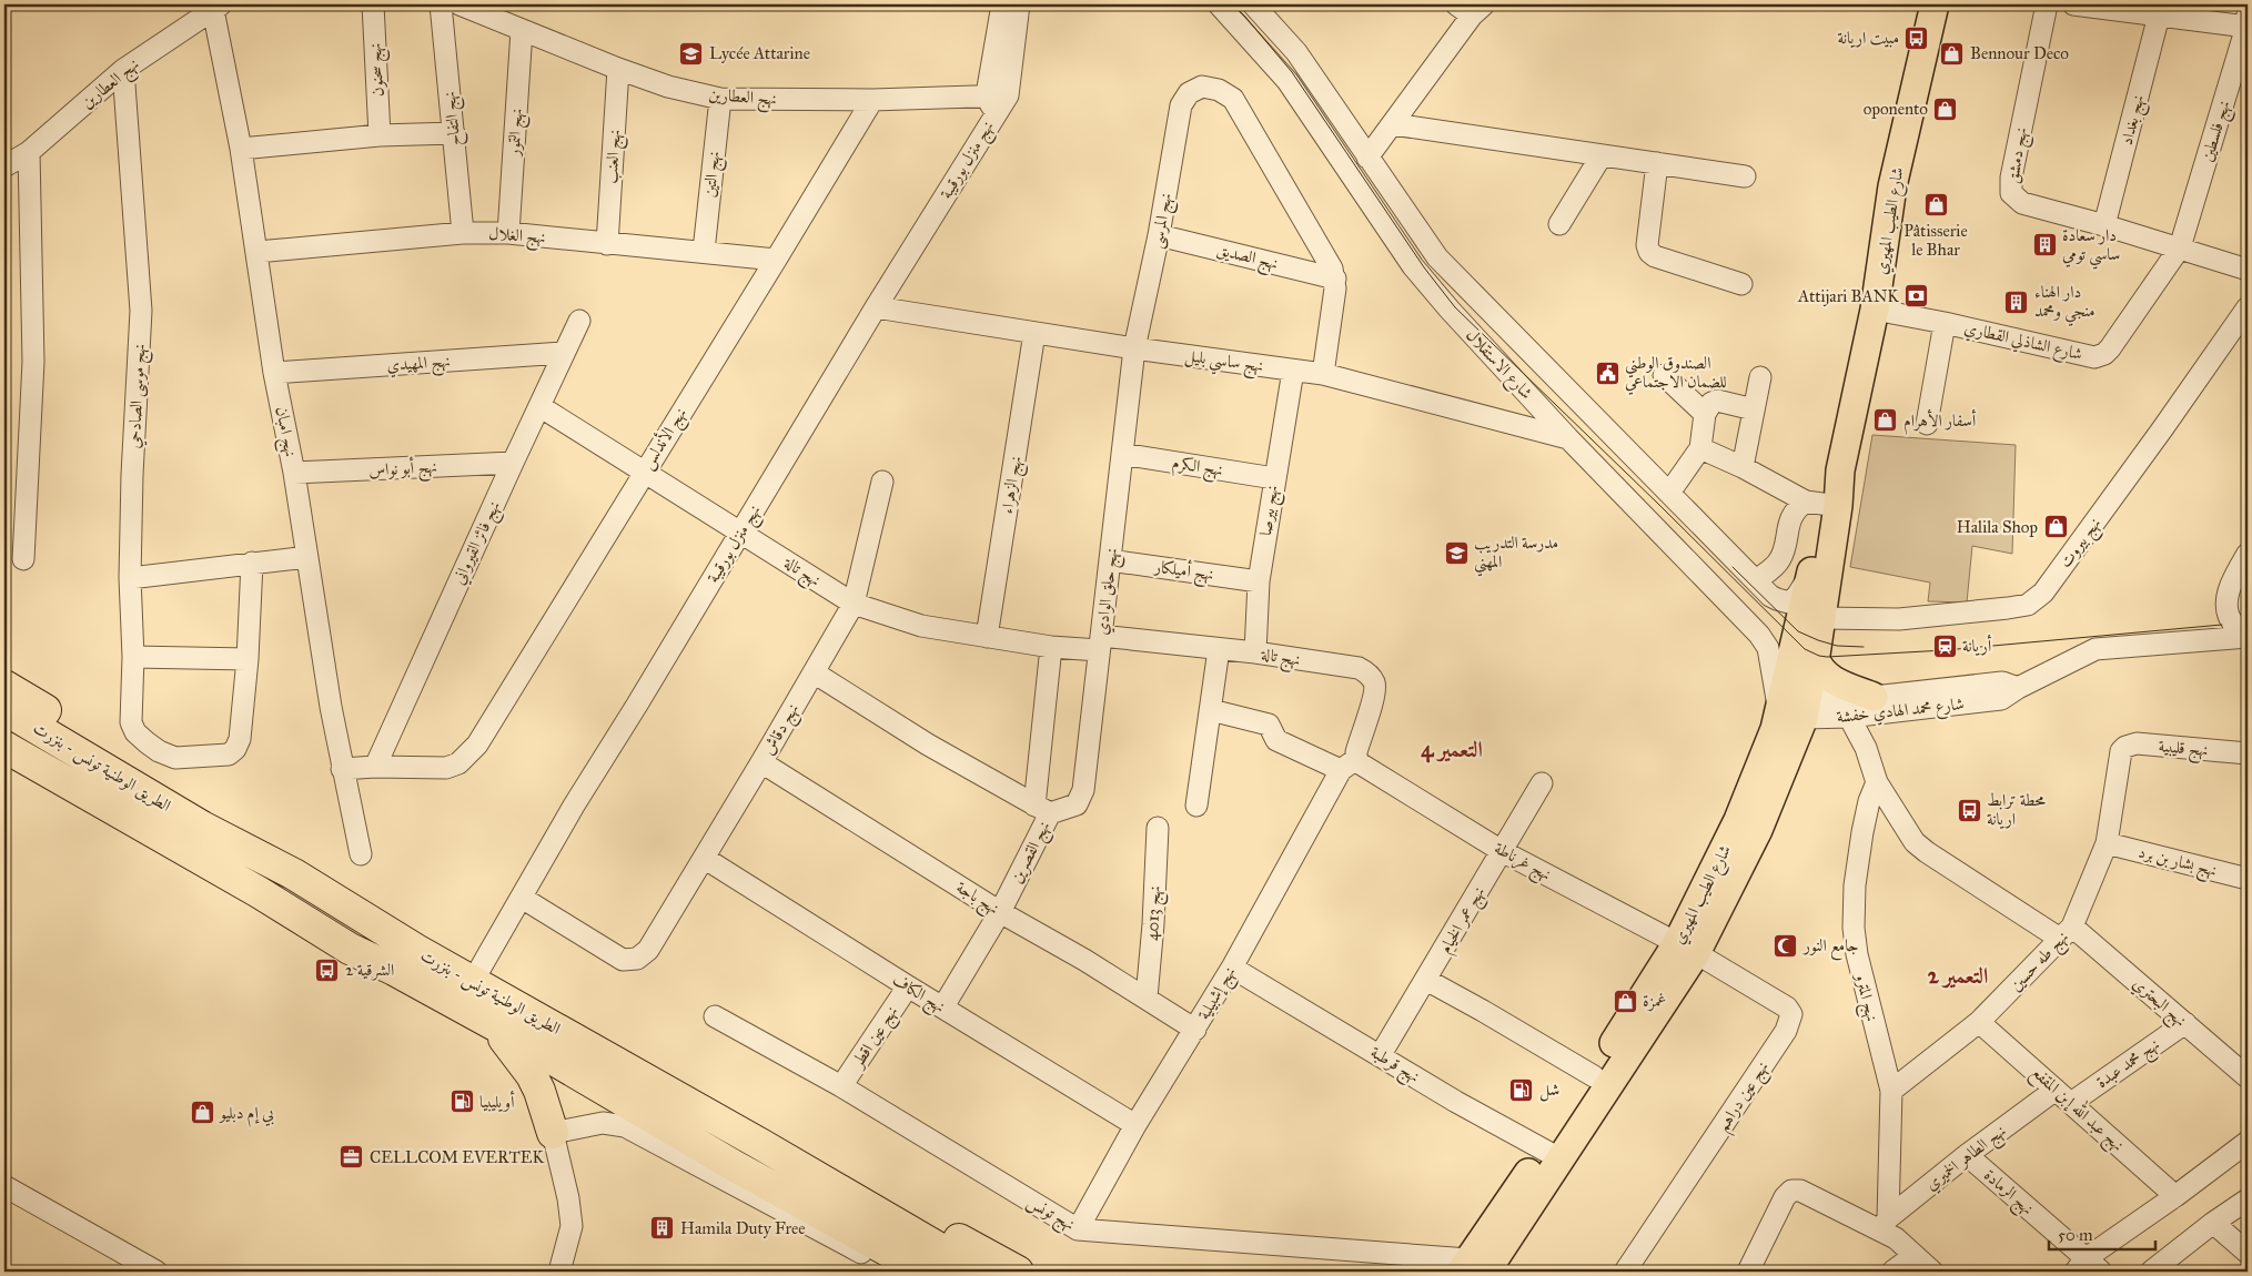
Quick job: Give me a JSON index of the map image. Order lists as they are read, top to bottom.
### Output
{
  "streets": {
    "highway": ["الطريق الوطنية تونس - بنزرت"],
    "main road": ["شارع الطيب المهيري"],
    "street": [
      "نهج سحنون",
      "نهج العطارين",
      "نهج التفاح",
      "نهج بغداد",
      "نهج فلسطين",
      "نهج التمور",
      "نهج دمشق",
      "نهج العنب",
      "نهج منزل بورقيبة",
      "نهج التين",
      "نهج المرسى",
      "نهج الغلال",
      "نهج الصديق",
      "شارع الشاذلي القطاري",
      "نهج ساسي بليل",
      "نهج المهيدي",
      "شارع الاستقلال",
      "نهج موسى الصادحي",
      "نهج امبان",
      "نهج الأندلس",
      "نهج الكرم",
      "نهج أبو نواس",
      "نهج الزهراء",
      "نهج بيرصا",
      "نهج فائز القيرواني",
      "نهج بيروت",
      "نهج أميلكار",
      "نهج تالة",
      "نهج حلق الوادي",
      "شارع محمد الهادي خفشة",
      "نهج دقاش",
      "نهج قليبية",
      "نهج القصرين",
      "نهج غرناطة",
      "نهج بشار بن برد",
      "نهج باجة",
      "نهج 4013",
      "نهج عمر الخيام",
      "نهج طه حسين",
      "نهج الكاف",
      "نهج إشبيلية",
      "نهج المترو",
      "نهج البحتري",
      "نهج عين اقطر",
      "نهج محمد عبدة",
      "نهج قرطبة",
      "نهج عين دراهم",
      "نهج عبد الله إبن المقفع",
      "نهج الطاهر الخميري",
      "نهج الرمادة",
      "نهج تونس"
    ]
  },
  "crossings": [
    ["نهج العطارين", "نهج التمور"],
    ["نهج العطارين", "نهج العنب"],
    ["نهج العطارين", "نهج منزل بورقيبة"],
    ["نهج العطارين", "نهج التين"],
    ["نهج العطارين", "نهج موسى الصادحي"],
    ["نهج العطارين", "نهج امبان"],
    ["نهج العطارين", "نهج الأندلس"],
    ["نهج التفاح", "نهج الغلال"],
    ["نهج بغداد", "نهج دمشق"],
    ["نهج فلسطين", "نهج دمشق"],
    ["نهج فلسطين", "شارع الشاذلي القطاري"],
    ["نهج التمور", "نهج الغلال"],
    ["نهج دمشق", "شارع الشاذلي القطاري"],
    ["نهج العنب", "نهج الغلال"],
    ["نهج منزل بورقيبة", "نهج ساسي بليل"],
    ["نهج منزل بورقيبة", "نهج تالة"],
    ["نهج منزل بورقيبة", "نهج دقاش"],
    ["نهج منزل بورقيبة", "الطريق الوطنية تونس - بنزرت"],
    ["نهج التين", "نهج الغلال"],
    ["نهج المرسى", "نهج الصديق"],
    ["نهج المرسى", "نهج ساسي بليل"],
    ["نهج المرسى", "نهج حلق الوادي"],
    ["شارع الطيب المهيري", "شارع الشاذلي القطاري"],
    ["شارع الطيب المهيري", "شارع الاستقلال"],
    ["شارع الطيب المهيري", "نهج بيروت"],
    ["شارع الطيب المهيري", "شارع محمد الهادي خفشة"],
    ["شارع الطيب المهيري", "نهج غرناطة"],
    ["شارع الطيب المهيري", "نهج قرطبة"],
    ["شارع الطيب المهيري", "نهج عين دراهم"],
    ["شارع الطيب المهيري", "نهج تونس"],
    ["نهج الغلال", "نهج امبان"],
    ["نهج الغلال", "نهج الأندلس"],
    ["نهج ساسي بليل", "شارع الاستقلال"],
    ["نهج ساسي بليل", "نهج الزهراء"],
    ["نهج ساسي بليل", "نهج بيرصا"],
    ["نهج ساسي بليل", "نهج حلق الوادي"],
    ["نهج المهيدي", "نهج امبان"],
    ["نهج المهيدي", "نهج فائز القيرواني"],
    ["شارع الاستقلال", "شارع محمد الهادي خفشة"],
    ["نهج امبان", "نهج أبو نواس"],
    ["نهج الأندلس", "نهج فائز القيرواني"],
    ["نهج الأندلس", "نهج تالة"],
    ["نهج الكرم", "نهج بيرصا"],
    ["نهج الكرم", "نهج حلق الوادي"],
    ["نهج أبو نواس", "نهج فائز القيرواني"],
    ["نهج الزهراء", "نهج تالة"],
    ["نهج بيرصا", "نهج أميلكار"],
    ["نهج بيرصا", "نهج تالة"],
    ["نهج فائز القيرواني", "نهج تالة"],
    ["نهج أميلكار", "نهج حلق الوادي"],
    ["نهج تالة", "نهج حلق الوادي"],
    ["نهج تالة", "نهج دقاش"],
    ["نهج تالة", "نهج القصرين"],
    ["نهج تالة", "نهج غرناطة"],
    ["نهج تالة", "نهج إشبيلية"],
    ["نهج حلق الوادي", "نهج القصرين"],
    ["نهج دقاش", "نهج باجة"],
    ["نهج دقاش", "نهج الكاف"],
    ["نهج قليبية", "نهج طه حسين"],
    ["نهج القصرين", "نهج باجة"],
    ["نهج القصرين", "نهج الكاف"],
    ["نهج غرناطة", "نهج عمر الخيام"],
    ["نهج غرناطة", "نهج إشبيلية"],
    ["نهج غرناطة", "نهج عين دراهم"],
    ["نهج بشار بن برد", "نهج طه حسين"],
    ["نهج باجة", "نهج 4013"],
    ["نهج باجة", "نهج إشبيلية"],
    ["نهج عمر الخيام", "نهج قرطبة"],
    ["نهج طه حسين", "نهج المترو"],
    ["نهج طه حسين", "نهج البحتري"],
    ["نهج طه حسين", "نهج عبد الله إبن المقفع"],
    ["نهج الكاف", "نهج إشبيلية"],
    ["نهج الكاف", "نهج عين اقطر"],
    ["نهج إشبيلية", "نهج قرطبة"],
    ["نهج إشبيلية", "نهج تونس"],
    ["نهج المترو", "نهج البحتري"],
    ["نهج المترو", "نهج الطاهر الخميري"],
    ["نهج البحتري", "نهج محمد عبدة"],
    ["نهج عين اقطر", "نهج تونس"],
    ["نهج محمد عبدة", "نهج عبد الله إبن المقفع"],
    ["نهج محمد عبدة", "نهج الطاهر الخميري"],
    ["نهج عبد الله إبن المقفع", "نهج الطاهر الخميري"],
    ["نهج الطاهر الخميري", "نهج الرمادة"]
  ],
  "districts": ["التعمير 4", "التعمير 2"],
  "places": {
    "bus stop": ["مبيت اريانة", "محطة ترابط اريانة", "الشرقية 2"],
    "school or university": ["Lycée Attarine", "مدرسة التدريب المهني"],
    "shop": [
      "Bennour Deco",
      "oponento",
      "Pâtisserie le Bhar",
      "أسفار الأهرام",
      "Halila Shop",
      "غمزة",
      "بي إم دبليو"
    ],
    "building": ["دار سعادة ساسي تومي", "دار الهناء منجي ومحمد", "Hamila Duty Free"],
    "bank": ["Attijari BANK"],
    "public building": ["الصندوق الوطني للضمان الاجتماعي"],
    "station": ["أريانة"],
    "mosque": ["جامع النور"],
    "fuel station": ["شل", "أويليبيا"],
    "office": ["CELLCOM EVERTEK"]
  },
  "scale_bar": "50 m"
}
